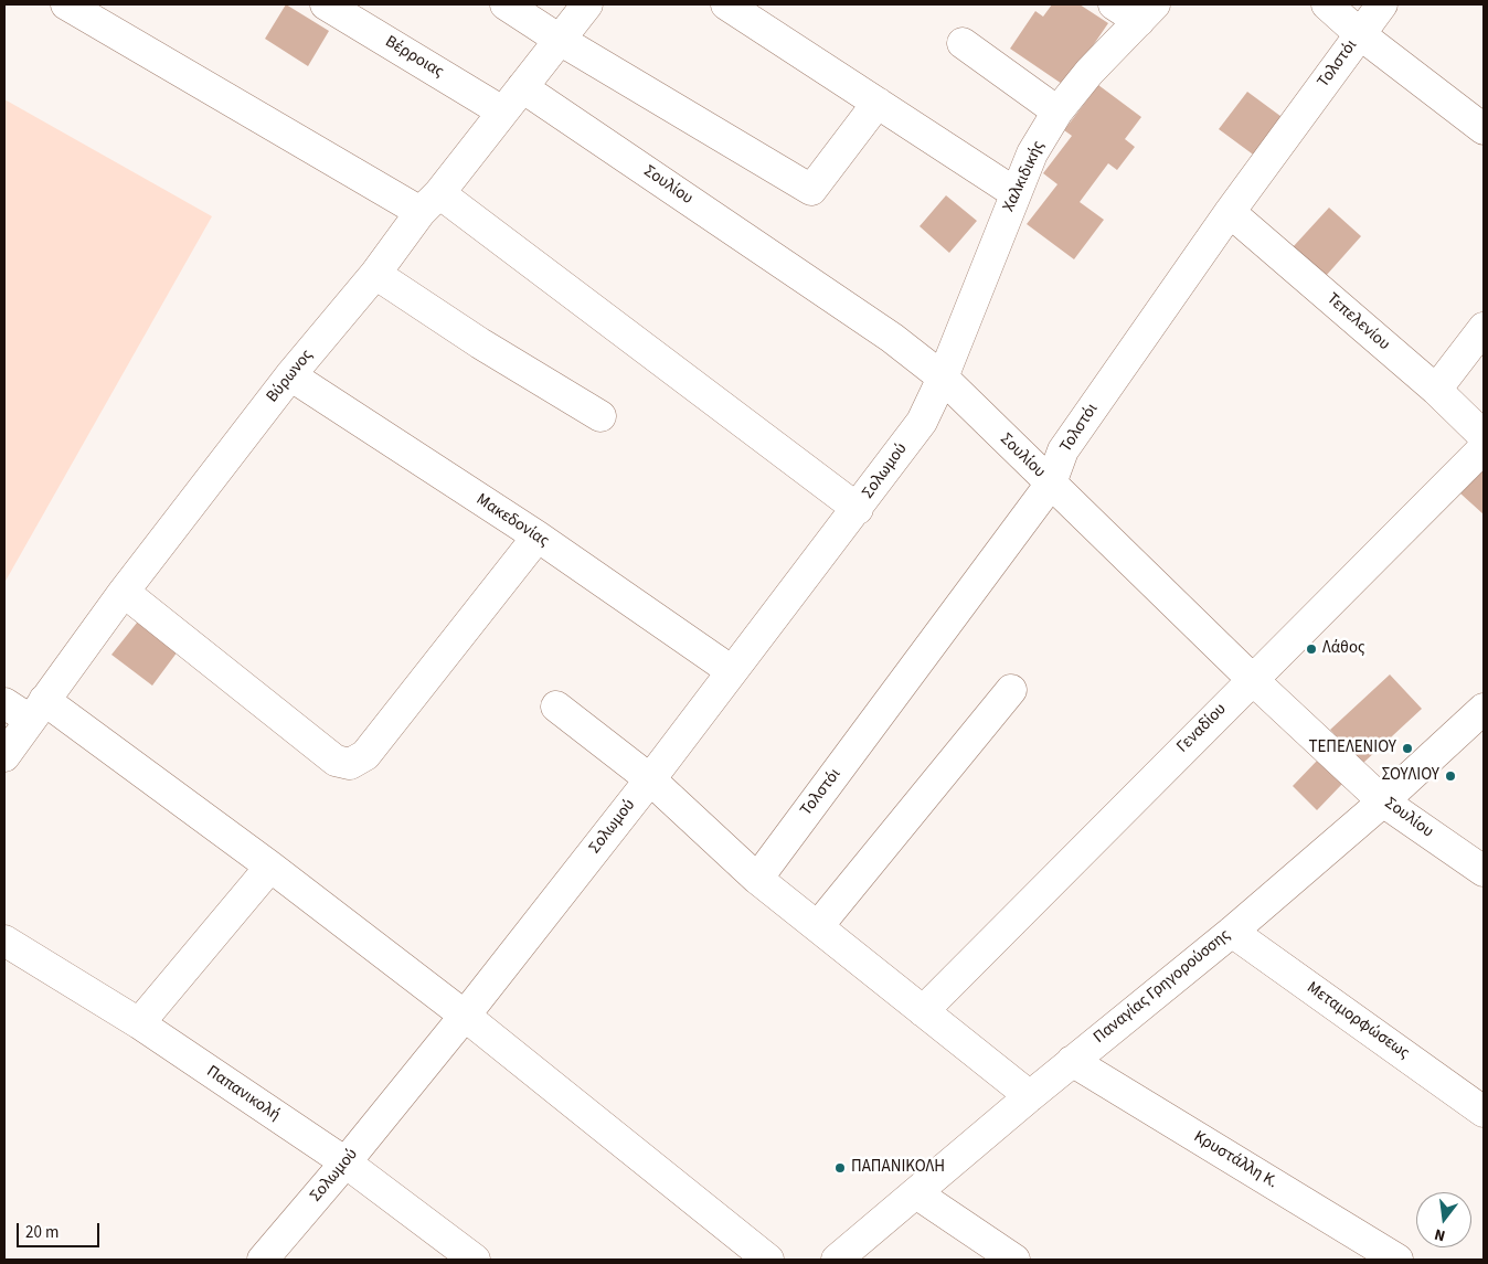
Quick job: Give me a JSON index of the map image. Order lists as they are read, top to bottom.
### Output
{
  "streets": {
    "street": [
      "Βέρροιας",
      "Τολστόι",
      "Χαλκιδικής",
      "Σουλίου",
      "Τεπελενίου",
      "Βύρωνος",
      "Σολωμού",
      "Μακεδονίας",
      "Γεναδίου",
      "Παναγίας Γρηγορούσσης",
      "Μεταμορφώσεως",
      "Παπανικολή",
      "Κρυστάλλη Κ."
    ]
  },
  "crossings": [
    ["Βέρροιας", "Βύρωνος"],
    ["Τολστόι", "Σουλίου"],
    ["Τολστόι", "Τεπελενίου"],
    ["Χαλκιδικής", "Σουλίου"],
    ["Χαλκιδικής", "Σολωμού"],
    ["Σουλίου", "Βύρωνος"],
    ["Σουλίου", "Σολωμού"],
    ["Σουλίου", "Γεναδίου"],
    ["Σουλίου", "Παναγίας Γρηγορούσσης"],
    ["Βύρωνος", "Μακεδονίας"],
    ["Σολωμού", "Μακεδονίας"],
    ["Σολωμού", "Παπανικολή"],
    ["Παναγίας Γρηγορούσσης", "Μεταμορφώσεως"],
    ["Παναγίας Γρηγορούσσης", "Κρυστάλλη Κ."]
  ],
  "places": [
    "Λάθος",
    "ΤΕΠΕΛΕΝΙΟΥ",
    "ΣΟΥΛΙΟΥ",
    "ΠΑΠΑΝΙΚΟΛΗ"
  ],
  "scale_bar": "20 m",
  "north": "bottom"
}
